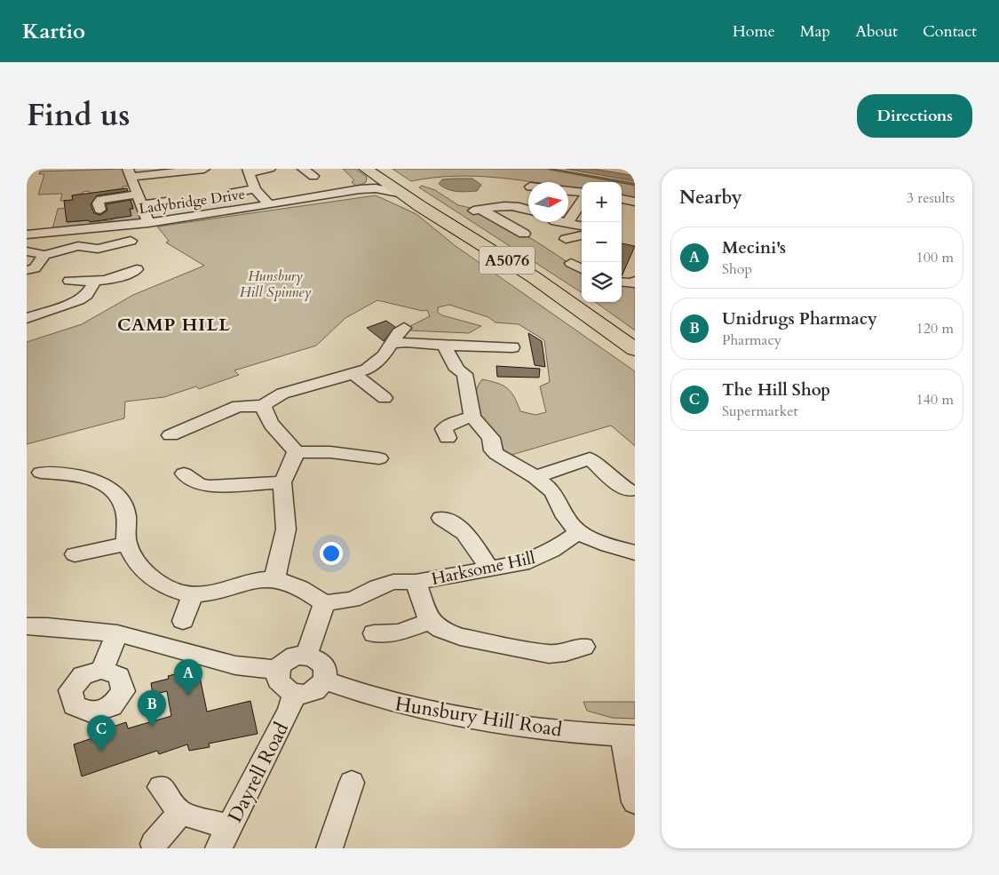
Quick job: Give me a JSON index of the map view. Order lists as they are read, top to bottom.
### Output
{
  "streets": {
    "highway": ["A5076"],
    "street": [
      "Ladybridge Drive",
      "Harksome Hill",
      "Hunsbury Hill Road",
      "Dayrell Road"
    ]
  },
  "crossings": [
    ["Ladybridge Drive", "A5076"],
    ["Hunsbury Hill Road", "Dayrell Road"]
  ],
  "districts": ["CAMP HILL"],
  "parks": ["Hunsbury Hill Spinney"],
  "north": "right",
  "page": {
    "header": "Kartio",
    "nav": [
      "Home",
      "Map",
      "About",
      "Contact"
    ],
    "title": "Find us",
    "buttons": "Directions",
    "heading": ["Nearby", "3 results"],
    "map_buttons": ["+", "−"],
    "list": [
      {
        "mark": "A",
        "name": "Mecini's",
        "note": "Shop",
        "value": "100 m"
      },
      {
        "mark": "B",
        "name": "Unidrugs Pharmacy",
        "note": "Pharmacy",
        "value": "120 m"
      },
      {
        "mark": "C",
        "name": "The Hill Shop",
        "note": "Supermarket",
        "value": "140 m"
      }
    ],
    "pins": ["A", "B", "C"]
  }
}
